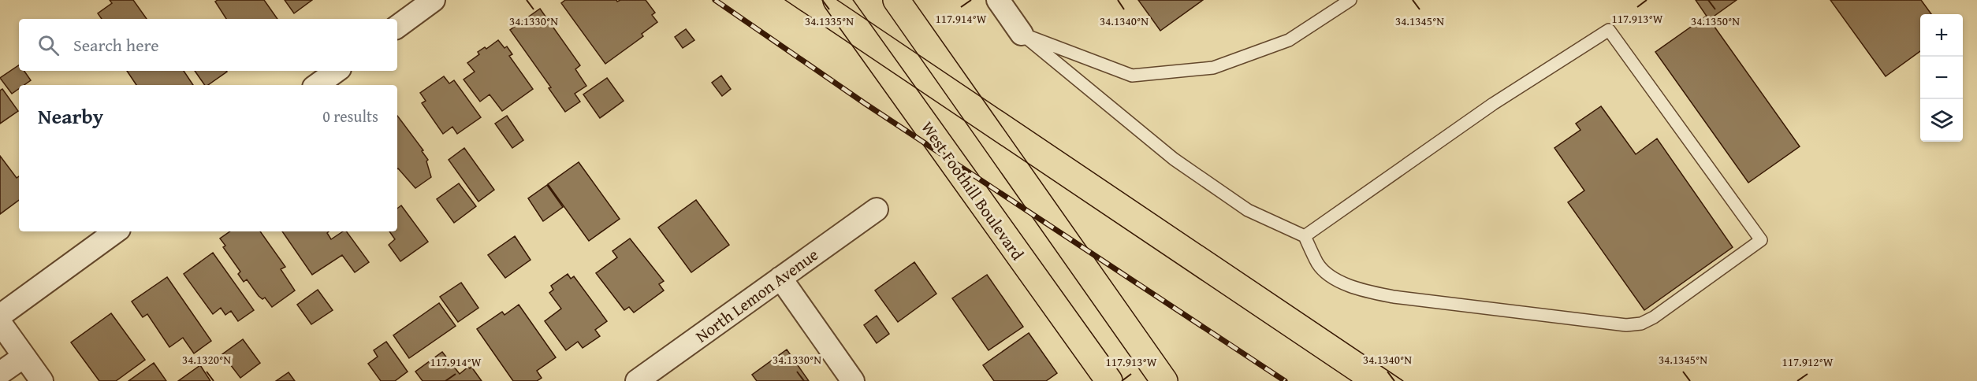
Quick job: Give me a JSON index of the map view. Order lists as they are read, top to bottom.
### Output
{
  "streets": {
    "main road": ["West Foothill Boulevard"],
    "street": ["North Lemon Avenue"]
  },
  "page": {
    "map_buttons": ["+", "−"],
    "search": "Search here",
    "heading": ["Nearby", "0 results"]
  },
  "coordinates": [
    "117.914°W",
    "117.913°W",
    "34.1345°N",
    "34.1330°N",
    "34.1335°N",
    "34.1340°N",
    "34.1350°N",
    "34.1320°N",
    "117.912°W"
  ]
}
